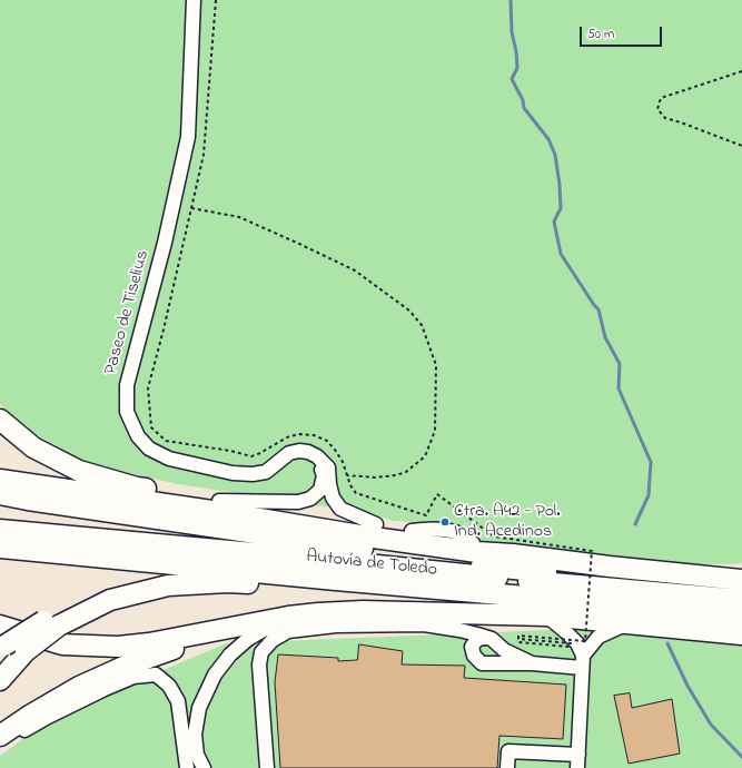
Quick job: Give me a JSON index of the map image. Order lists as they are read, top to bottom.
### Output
{
  "streets": {
    "highway": ["Autovía de Toledo"],
    "street": ["Paseo de Tiselius"]
  },
  "places": ["Ctra. A42 - Pol. Ind. Acedinos"],
  "scale_bar": "50 m"
}
